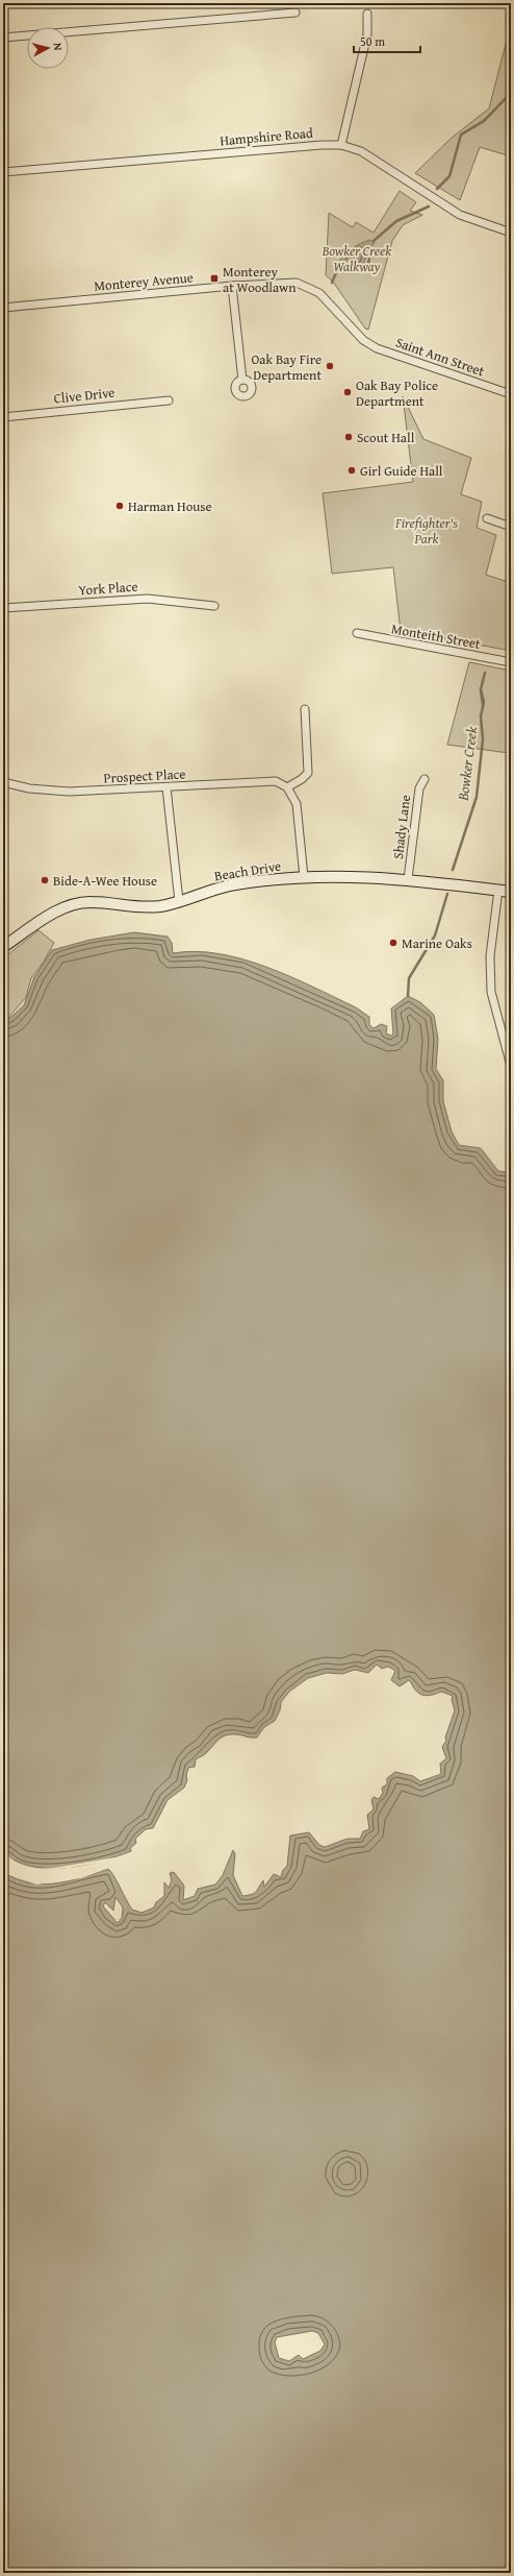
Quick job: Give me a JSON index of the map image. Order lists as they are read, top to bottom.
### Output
{
  "streets": {
    "main road": ["Beach Drive"],
    "street": [
      "Hampshire Road",
      "Monterey Avenue",
      "Saint Ann Street",
      "Clive Drive",
      "York Place",
      "Monteith Street",
      "Prospect Place",
      "Shady Lane"
    ]
  },
  "crossings": [
    ["Monterey Avenue", "Saint Ann Street"],
    ["Shady Lane", "Beach Drive"]
  ],
  "water": ["Bowker Creek"],
  "parks": ["Bowker Creek Walkway", "Firefighter's Park"],
  "places": {
    "transit": ["Monterey at Woodlawn"],
    "other": [
      "Oak Bay Fire Department",
      "Oak Bay Police Department",
      "Scout Hall",
      "Girl Guide Hall",
      "Harman House",
      "Bide-A-Wee House",
      "Marine Oaks"
    ]
  },
  "scale_bar": "50 m",
  "north": "right"
}
